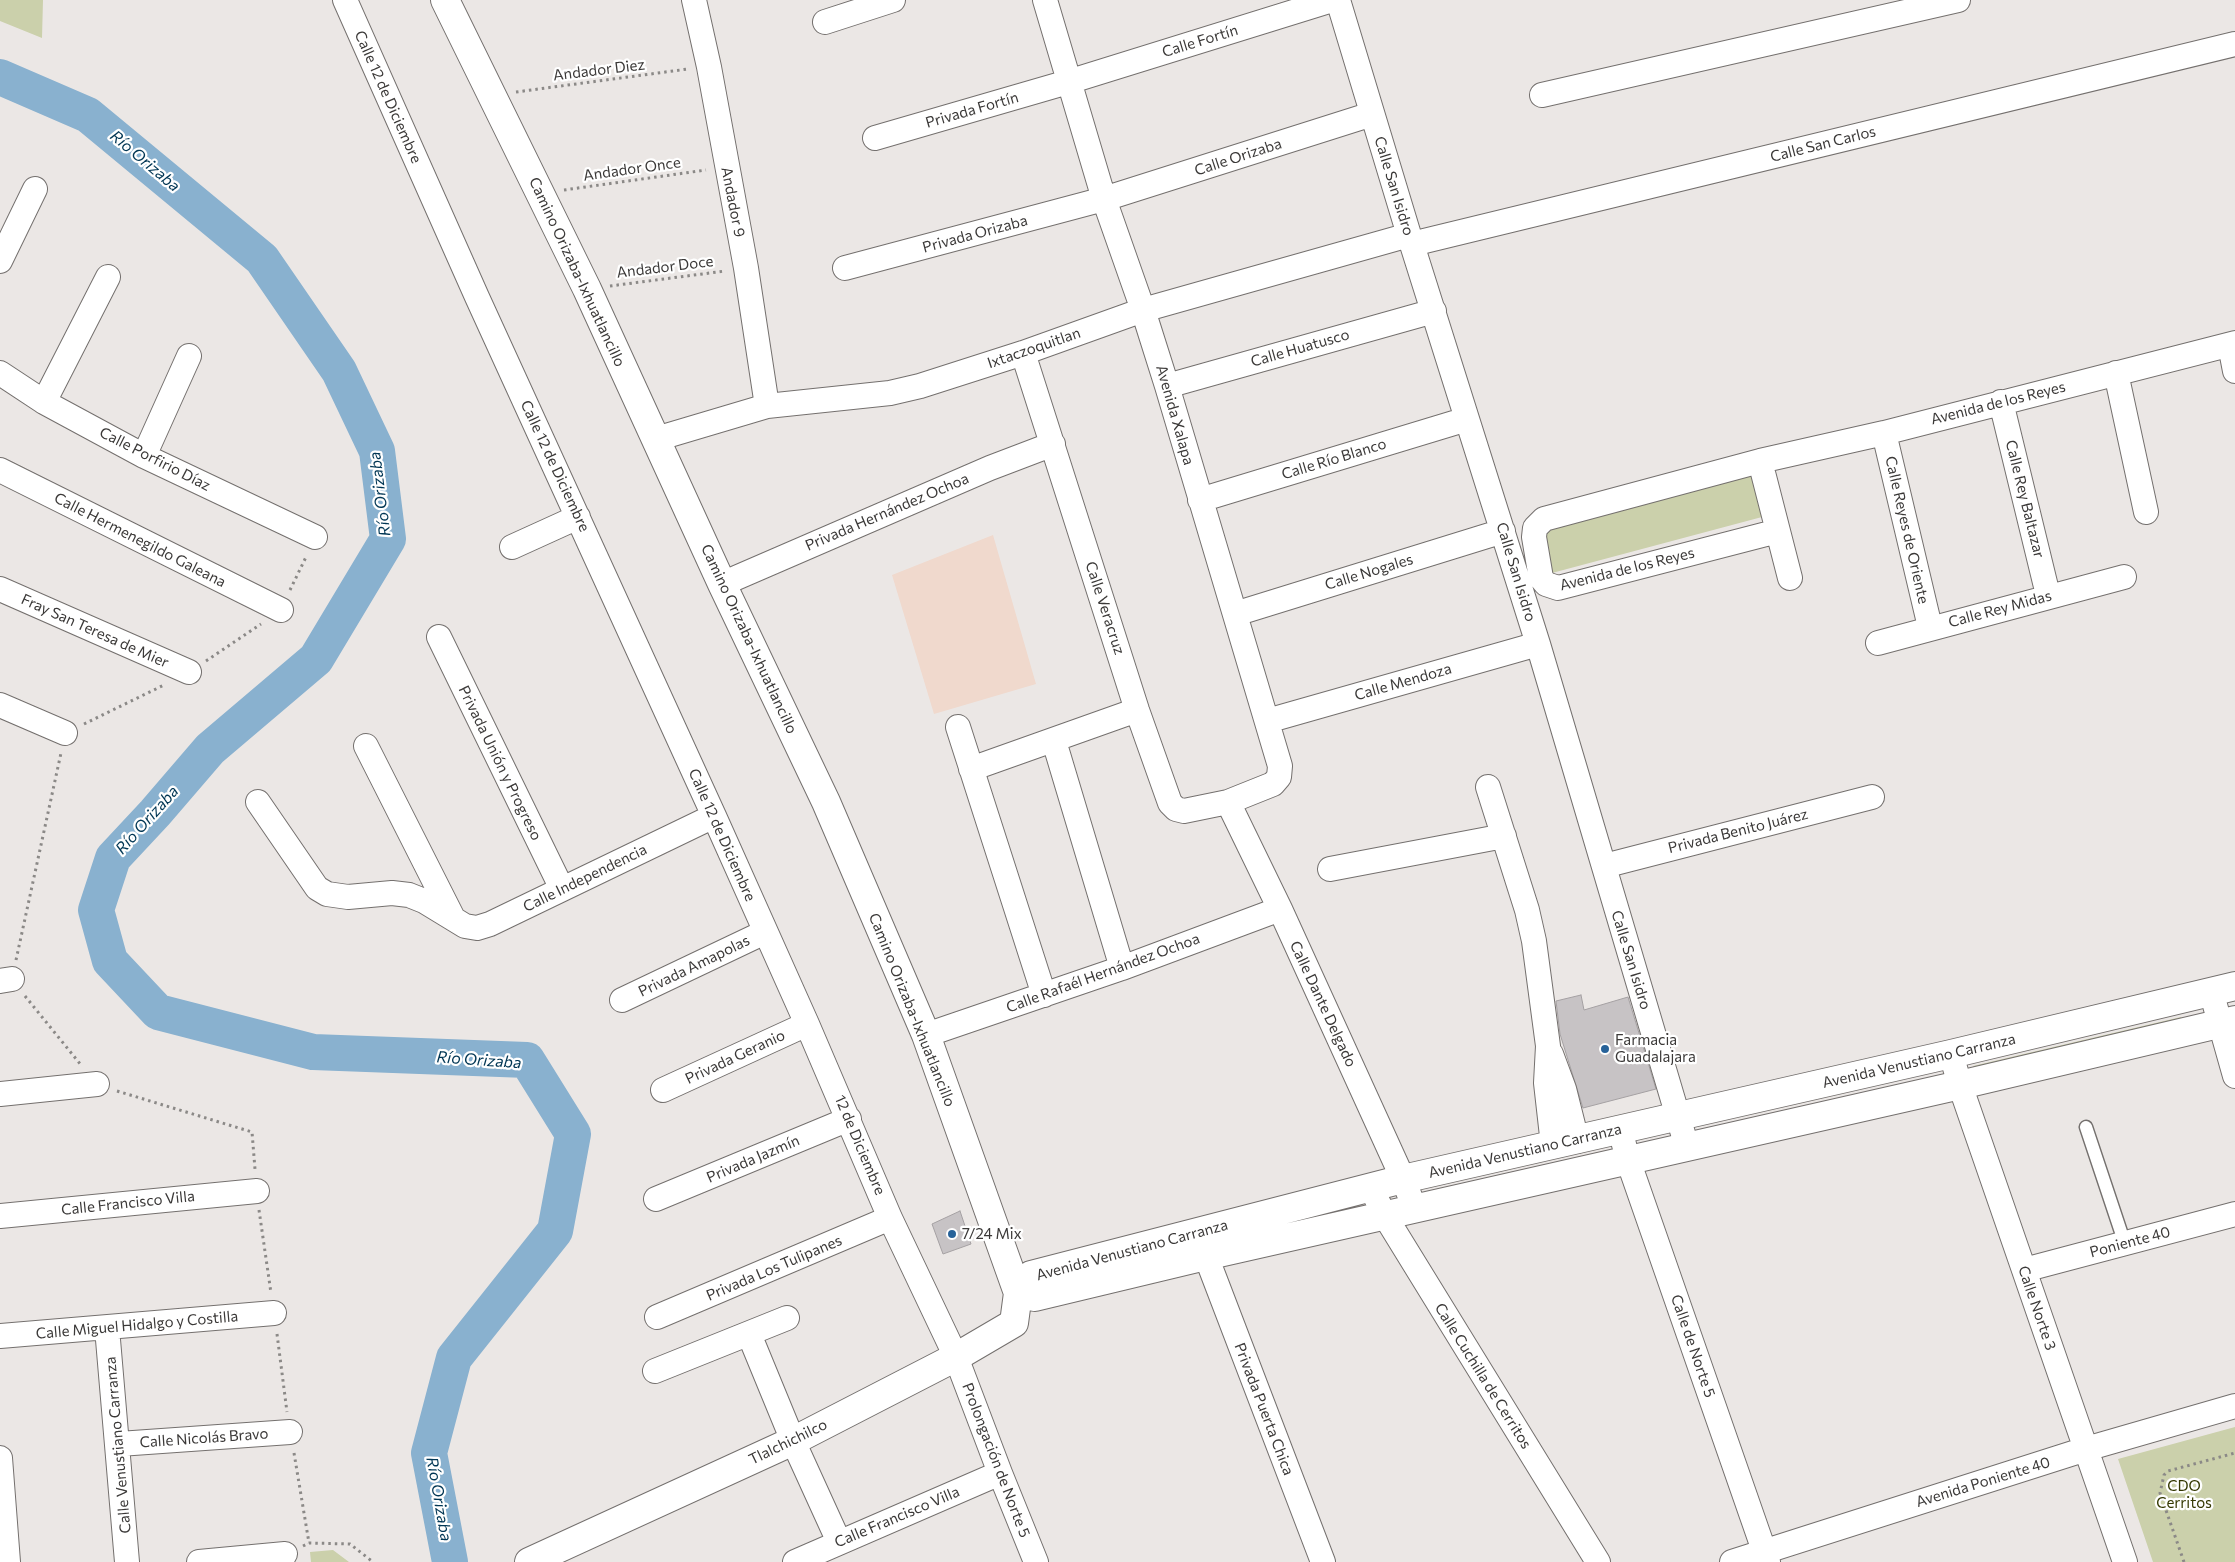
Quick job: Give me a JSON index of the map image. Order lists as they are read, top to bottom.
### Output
{
  "streets": {
    "street": [
      "Calle Fortín",
      "Calle 12 de Diciembre",
      "Privada Fortín",
      "Calle San Carlos",
      "Calle Orizaba",
      "Calle San Isidro",
      "Andador 9",
      "Privada Orizaba",
      "Camino Orizaba-Ixhuatlancillo",
      "Ixtaczoquitlan",
      "Calle Huatusco",
      "Avenida de los Reyes",
      "Avenida Xalapa",
      "Calle Porfirio Díaz",
      "Calle Río Blanco",
      "Calle Rey Baltazar",
      "Privada Hernández Ochoa",
      "Calle Reyes de Oriente",
      "Calle Hermenegildo Galeana",
      "Calle Nogales",
      "Calle Veracruz",
      "Calle Rey Midas",
      "Fray San Teresa de Mier",
      "Calle Mendoza",
      "Privada Unión y Progreso",
      "Privada Benito Juárez",
      "Calle Independencia",
      "Privada Amapolas",
      "Calle Rafaél Hernández Ochoa",
      "Calle Dante Delgado",
      "Privada Geranio",
      "Avenida Venustiano Carranza",
      "12 de Diciembre",
      "Privada Jazmín",
      "Calle Francisco Villa",
      "Poniente 40",
      "Privada Los Tulipanes",
      "Calle Norte 3",
      "Calle Miguel Hidalgo y Costilla",
      "Calle de Norte 5",
      "Calle Cuchilla de Cerritos",
      "Privada Puerta Chica",
      "Calle Nicolás Bravo",
      "Tlalchichilco",
      "Calle Venustiano Carranza",
      "Prolongación de Norte 5",
      "Avenida Poniente 40"
    ],
    "path": ["Andador Diez", "Andador Once", "Andador Doce"]
  },
  "crossings": [
    ["Calle Fortín", "Privada Fortín"],
    ["Calle Fortín", "Avenida Xalapa"],
    ["Andador Diez", "Andador 9"],
    ["Andador Diez", "Camino Orizaba-Ixhuatlancillo"],
    ["Calle 12 de Diciembre", "Calle Independencia"],
    ["Calle 12 de Diciembre", "Privada Amapolas"],
    ["Calle 12 de Diciembre", "12 de Diciembre"],
    ["Privada Fortín", "Avenida Xalapa"],
    ["Calle San Carlos", "Calle San Isidro"],
    ["Calle San Carlos", "Ixtaczoquitlan"],
    ["Calle Orizaba", "Calle San Isidro"],
    ["Calle Orizaba", "Privada Orizaba"],
    ["Calle Orizaba", "Avenida Xalapa"],
    ["Andador Once", "Andador 9"],
    ["Andador Once", "Camino Orizaba-Ixhuatlancillo"],
    ["Calle San Isidro", "Ixtaczoquitlan"],
    ["Calle San Isidro", "Calle Huatusco"],
    ["Calle San Isidro", "Calle Río Blanco"],
    ["Calle San Isidro", "Calle Nogales"],
    ["Calle San Isidro", "Calle Mendoza"],
    ["Calle San Isidro", "Privada Benito Juárez"],
    ["Calle San Isidro", "Avenida Venustiano Carranza"],
    ["Andador 9", "Andador Doce"],
    ["Andador 9", "Ixtaczoquitlan"],
    ["Privada Orizaba", "Avenida Xalapa"],
    ["Andador Doce", "Camino Orizaba-Ixhuatlancillo"],
    ["Camino Orizaba-Ixhuatlancillo", "Ixtaczoquitlan"],
    ["Camino Orizaba-Ixhuatlancillo", "Privada Hernández Ochoa"],
    ["Camino Orizaba-Ixhuatlancillo", "Calle Rafaél Hernández Ochoa"],
    ["Camino Orizaba-Ixhuatlancillo", "Avenida Venustiano Carranza"],
    ["Camino Orizaba-Ixhuatlancillo", "Tlalchichilco"],
    ["Ixtaczoquitlan", "Avenida Xalapa"],
    ["Ixtaczoquitlan", "Calle Veracruz"],
    ["Calle Huatusco", "Avenida Xalapa"],
    ["Avenida de los Reyes", "Calle Rey Baltazar"],
    ["Avenida de los Reyes", "Calle Reyes de Oriente"],
    ["Avenida Xalapa", "Calle Río Blanco"],
    ["Avenida Xalapa", "Calle Nogales"],
    ["Avenida Xalapa", "Calle Veracruz"],
    ["Avenida Xalapa", "Calle Mendoza"],
    ["Avenida Xalapa", "Calle Dante Delgado"],
    ["Calle Rey Baltazar", "Calle Rey Midas"],
    ["Privada Hernández Ochoa", "Calle Veracruz"],
    ["Calle Reyes de Oriente", "Calle Rey Midas"],
    ["Calle Veracruz", "Calle Dante Delgado"],
    ["Privada Unión y Progreso", "Calle Independencia"],
    ["Privada Amapolas", "12 de Diciembre"],
    ["Calle Rafaél Hernández Ochoa", "Calle Dante Delgado"],
    ["Calle Dante Delgado", "Avenida Venustiano Carranza"],
    ["Privada Geranio", "12 de Diciembre"],
    ["Avenida Venustiano Carranza", "Calle Norte 3"],
    ["Avenida Venustiano Carranza", "Calle de Norte 5"],
    ["Avenida Venustiano Carranza", "Calle Cuchilla de Cerritos"],
    ["Avenida Venustiano Carranza", "Privada Puerta Chica"],
    ["Avenida Venustiano Carranza", "Tlalchichilco"],
    ["12 de Diciembre", "Privada Jazmín"],
    ["12 de Diciembre", "Privada Los Tulipanes"],
    ["12 de Diciembre", "Tlalchichilco"],
    ["12 de Diciembre", "Prolongación de Norte 5"],
    ["Calle Francisco Villa", "Prolongación de Norte 5"],
    ["Poniente 40", "Calle Norte 3"],
    ["Calle Norte 3", "Avenida Poniente 40"],
    ["Calle Miguel Hidalgo y Costilla", "Calle Venustiano Carranza"],
    ["Calle de Norte 5", "Avenida Poniente 40"],
    ["Calle Nicolás Bravo", "Calle Venustiano Carranza"],
    ["Tlalchichilco", "Prolongación de Norte 5"]
  ],
  "water": ["Río Orizaba"],
  "parks": ["CDO Cerritos"],
  "places": ["Farmacia Guadalajara", "7/24 Mix"]
}
